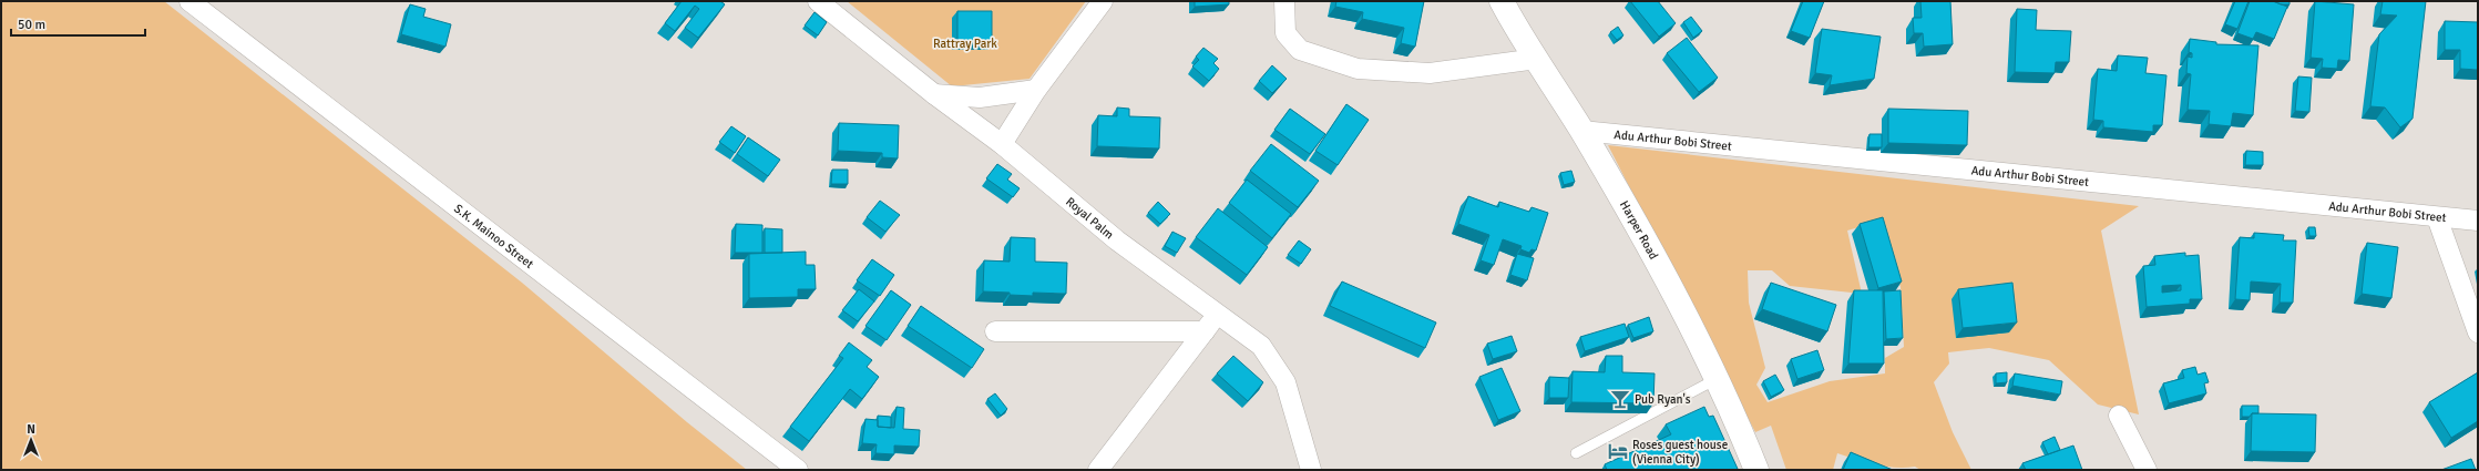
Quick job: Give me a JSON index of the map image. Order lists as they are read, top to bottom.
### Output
{
  "streets": {
    "main road": ["Harper Road"],
    "street": ["Adu Arthur Bobi Street", "Royal Palm", "S.K. Mainoo Street"]
  },
  "crossings": [
    ["Adu Arthur Bobi Street", "Harper Road"]
  ],
  "parks": ["Rattray Park"],
  "places": {
    "bar": ["Pub Ryan's"],
    "hotel": ["Roses guest house (Vienna City)"]
  },
  "scale_bar": "50 m",
  "north": "top"
}
